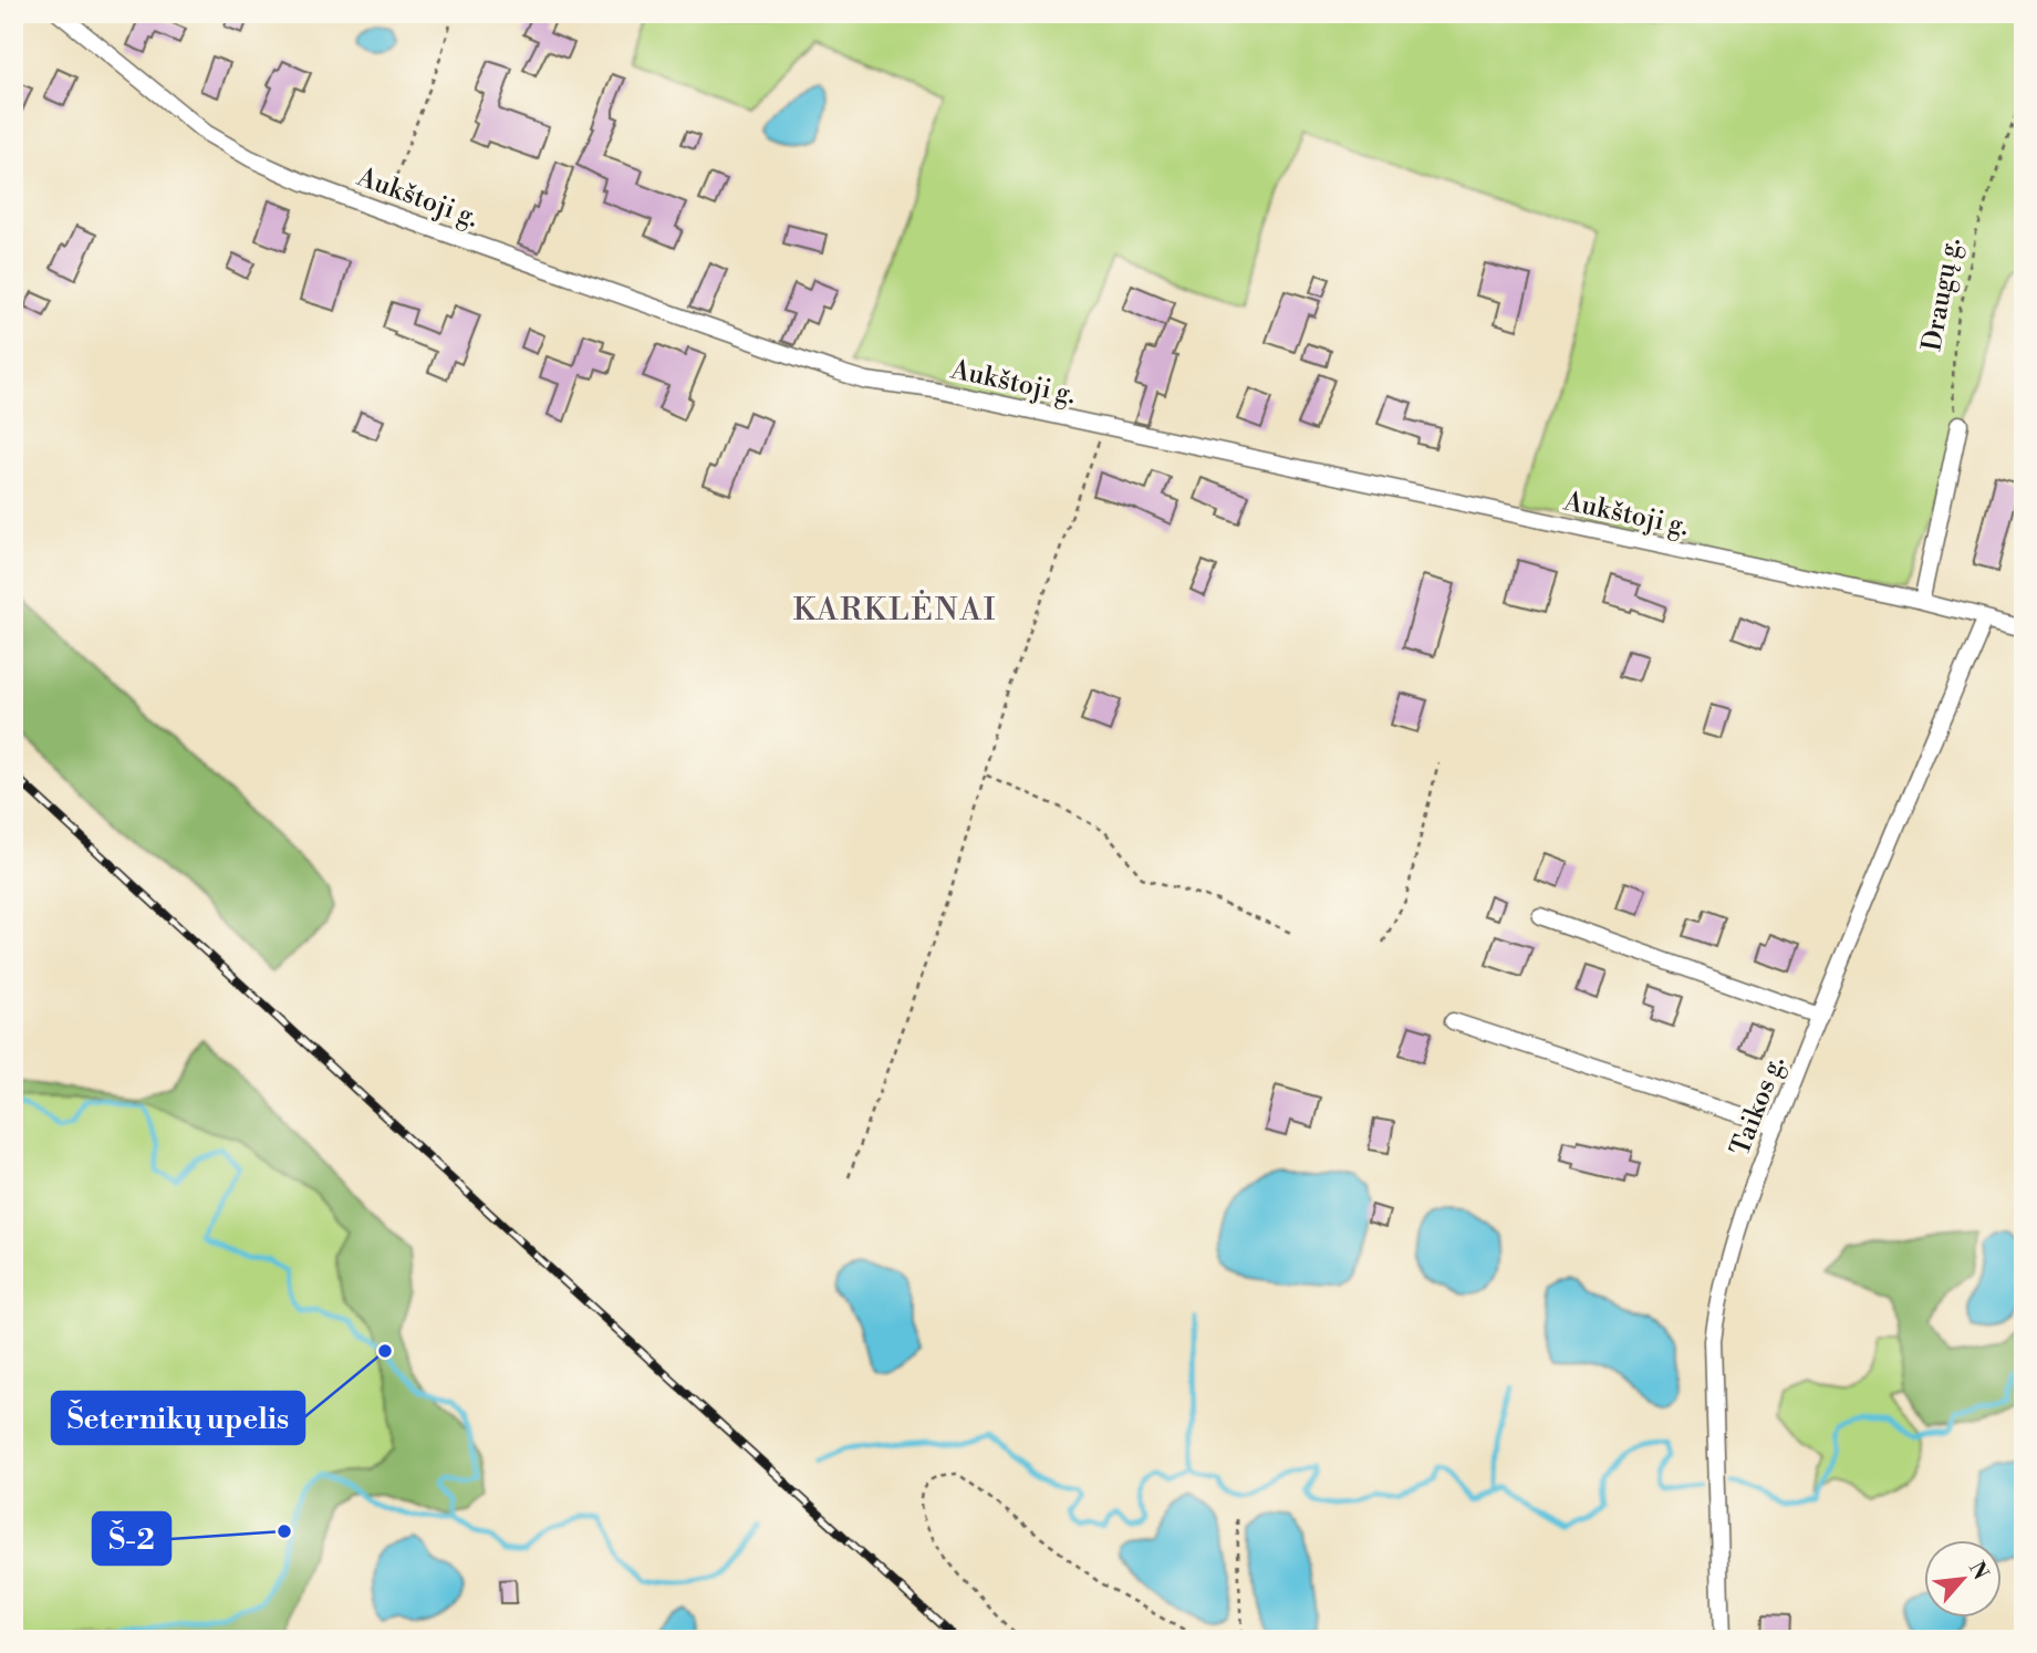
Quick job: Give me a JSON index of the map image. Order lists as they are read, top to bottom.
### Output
{
  "streets": {
    "street": ["Aukštoji g.", "Taikos g."],
    "path": ["Draugų g."]
  },
  "crossings": [
    ["Aukštoji g.", "Taikos g."]
  ],
  "districts": ["KARKLĖNAI"],
  "places": ["Šeternikų upelis", "Š-2"],
  "north": "top right"
}
